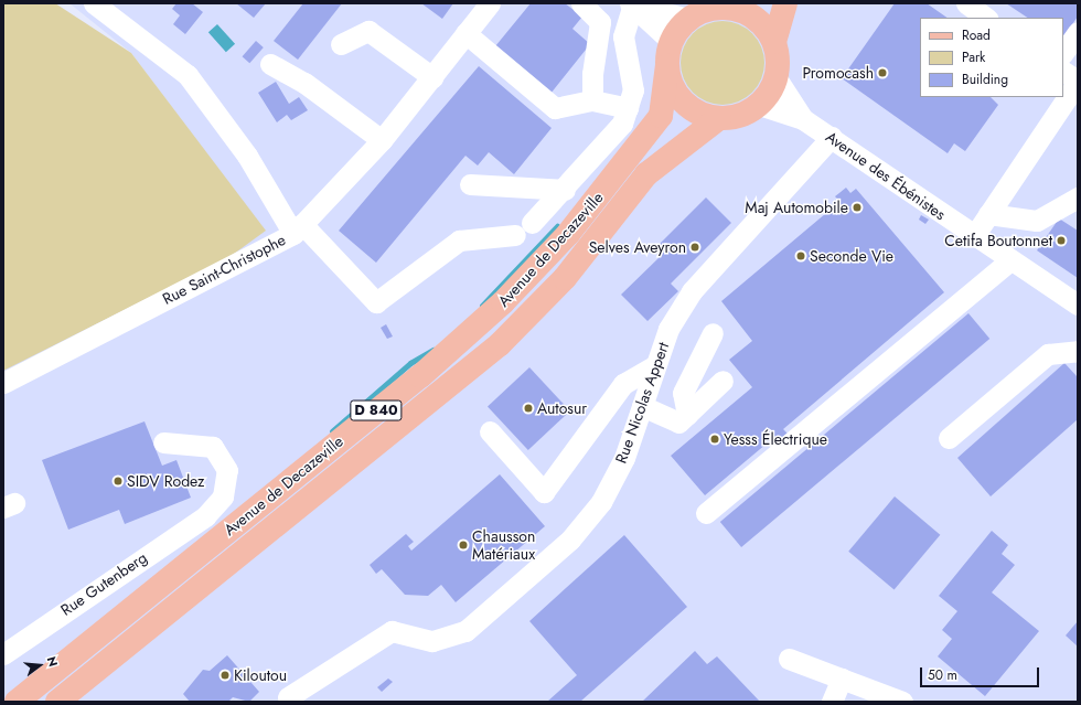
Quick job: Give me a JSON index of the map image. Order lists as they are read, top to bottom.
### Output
{
  "streets": {
    "main road": ["Avenue de Decazeville", "D 840"],
    "street": [
      "Avenue des Ébénistes",
      "Rue Saint-Christophe",
      "Rue Nicolas Appert",
      "Rue Gutenberg"
    ]
  },
  "crossings": [
    ["Avenue des Ébénistes", "Avenue de Decazeville"],
    ["Avenue des Ébénistes", "Rue Nicolas Appert"]
  ],
  "places": [
    "Promocash",
    "Maj Automobile",
    "Cetifa Boutonnet",
    "Selves Aveyron",
    "Seconde Vie",
    "Autosur",
    "Yesss Électrique",
    "SIDV Rodez",
    "Chausson Matériaux",
    "Kiloutou"
  ],
  "legend": ["Road", "Park", "Building"],
  "scale_bar": "50 m",
  "north": "right"
}
